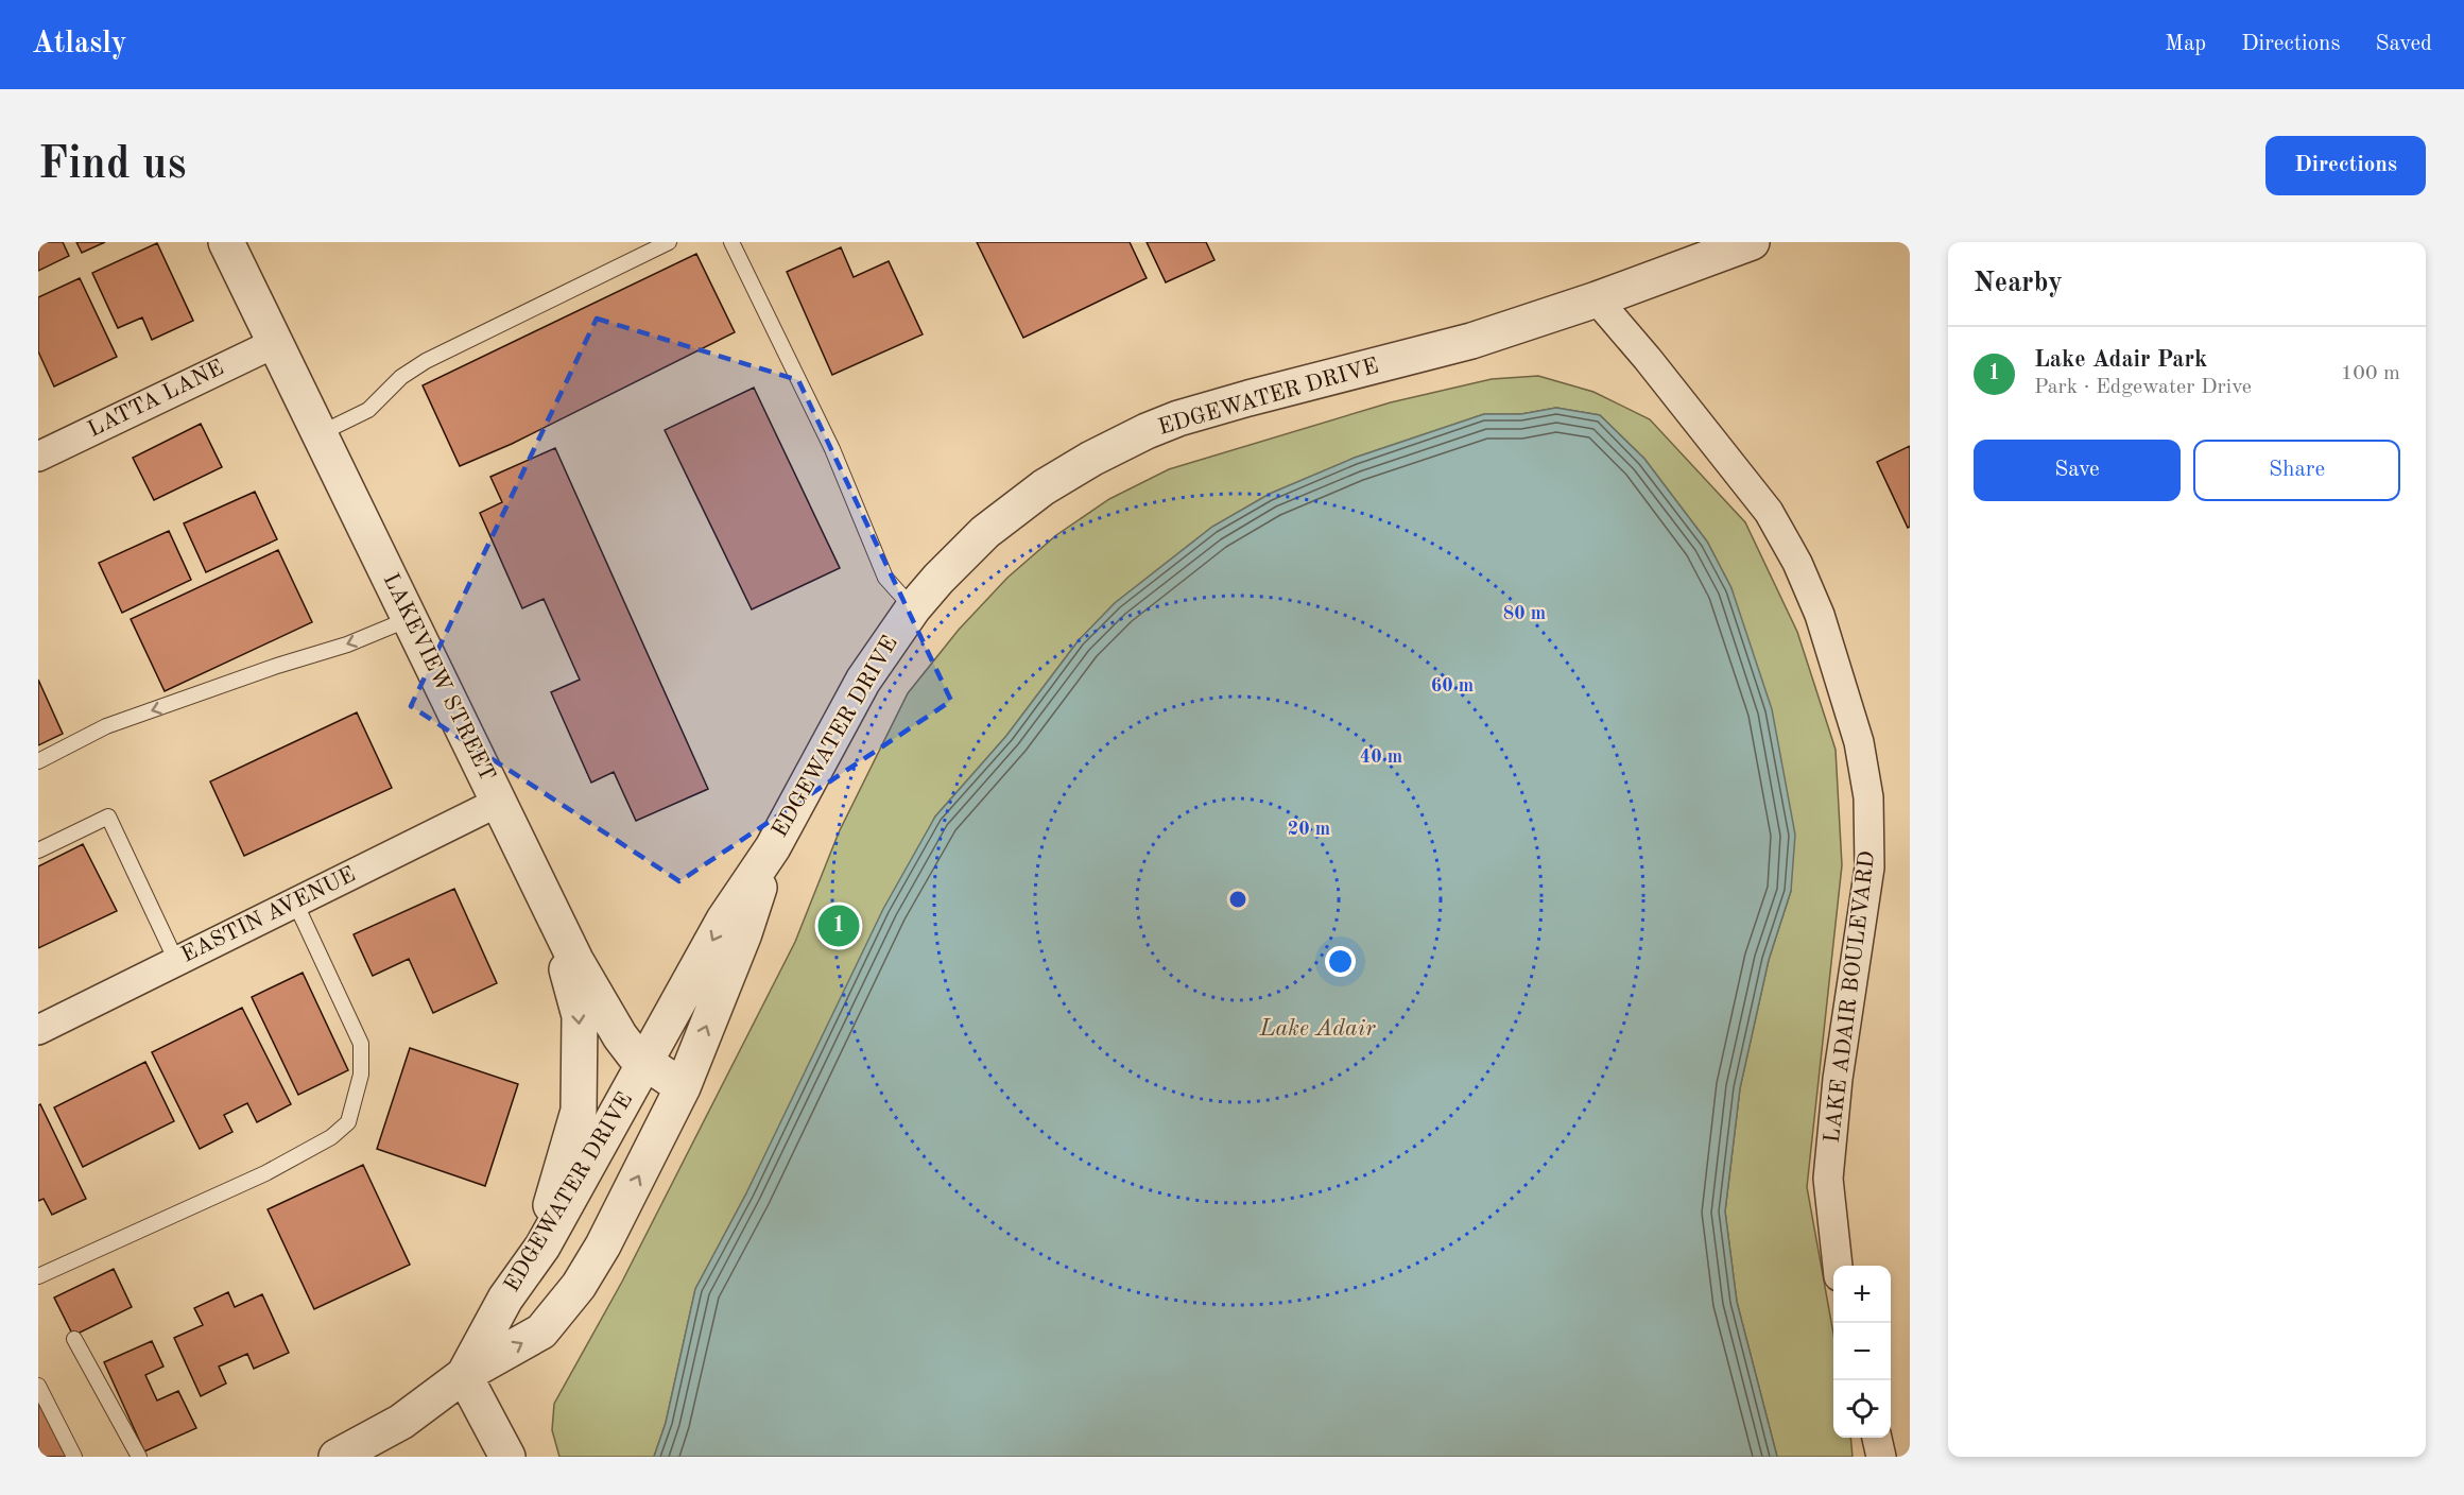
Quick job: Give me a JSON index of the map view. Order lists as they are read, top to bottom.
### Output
{
  "streets": {
    "street": [
      "EDGEWATER DRIVE",
      "LATTA LANE",
      "LAKEVIEW STREET",
      "EASTIN AVENUE",
      "LAKE ADAIR BOULEVARD"
    ]
  },
  "crossings": [
    ["EDGEWATER DRIVE", "LAKEVIEW STREET"],
    ["EDGEWATER DRIVE", "LAKE ADAIR BOULEVARD"],
    ["LATTA LANE", "LAKEVIEW STREET"],
    ["LAKEVIEW STREET", "EASTIN AVENUE"]
  ],
  "water": ["Lake Adair"],
  "page": {
    "header": "Atlasly",
    "nav": ["Map", "Directions", "Saved"],
    "buttons": [
      "Directions",
      ["Save", "Share"]
    ],
    "title": "Find us",
    "heading": "Nearby",
    "list": [
      {
        "mark": "1",
        "name": "Lake Adair Park",
        "note": "Park · Edgewater Drive",
        "value": "100 m"
      }
    ],
    "pins": "1",
    "map_buttons": ["+", "−"]
  },
  "rings": [
    "80 m",
    "60 m",
    "40 m",
    "20 m"
  ]
}
